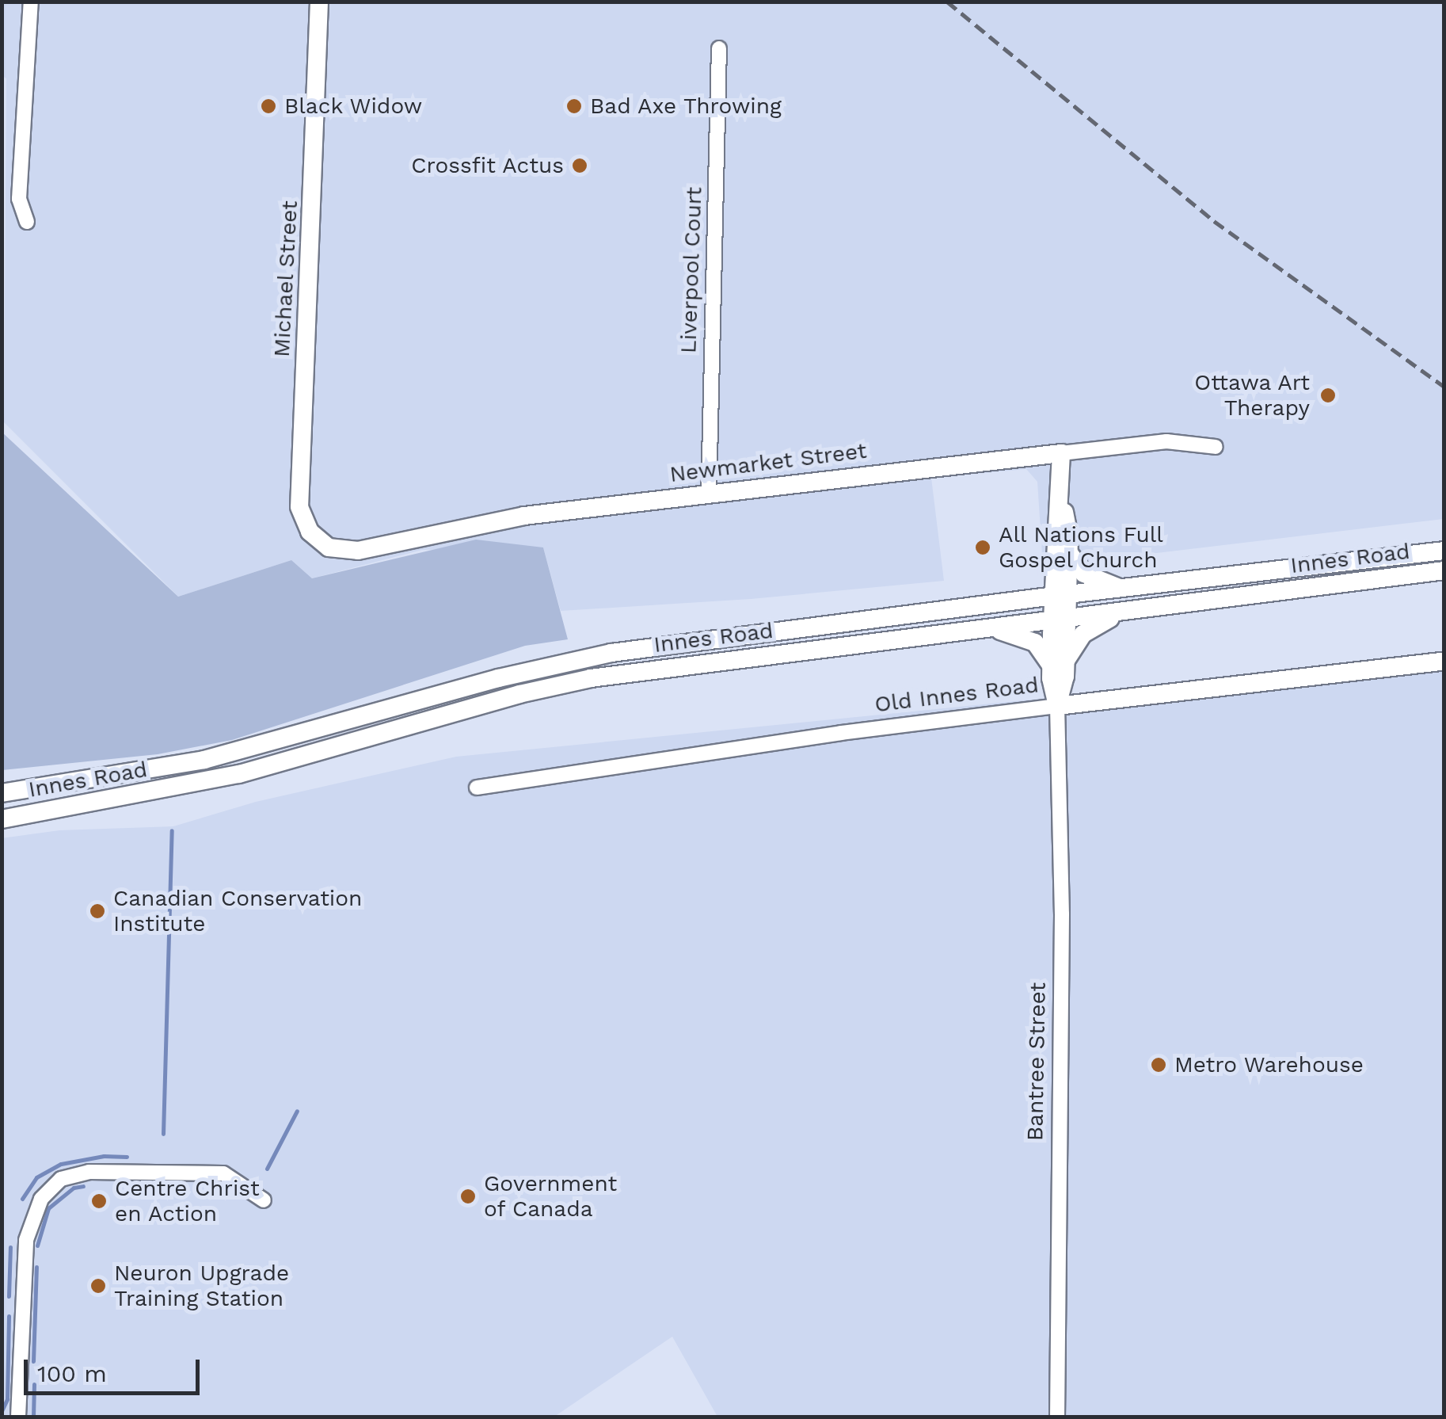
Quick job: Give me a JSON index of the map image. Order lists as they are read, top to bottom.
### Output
{
  "streets": {
    "main road": [
      "Michael Street",
      "Newmarket Street",
      "Innes Road",
      "Old Innes Road",
      "Bantree Street"
    ],
    "street": ["Liverpool Court"]
  },
  "crossings": [
    ["Liverpool Court", "Newmarket Street"],
    ["Michael Street", "Newmarket Street"],
    ["Newmarket Street", "Bantree Street"],
    ["Innes Road", "Bantree Street"],
    ["Old Innes Road", "Bantree Street"]
  ],
  "places": [
    "Black Widow",
    "Bad Axe Throwing",
    "Crossfit Actus",
    "Ottawa Art Therapy",
    "All Nations Full Gospel Church",
    "Canadian Conservation Institute",
    "Metro Warehouse",
    "Government of Canada",
    "Centre Christ en Action",
    "Neuron Upgrade Training Station"
  ],
  "scale_bar": "100 m"
}
